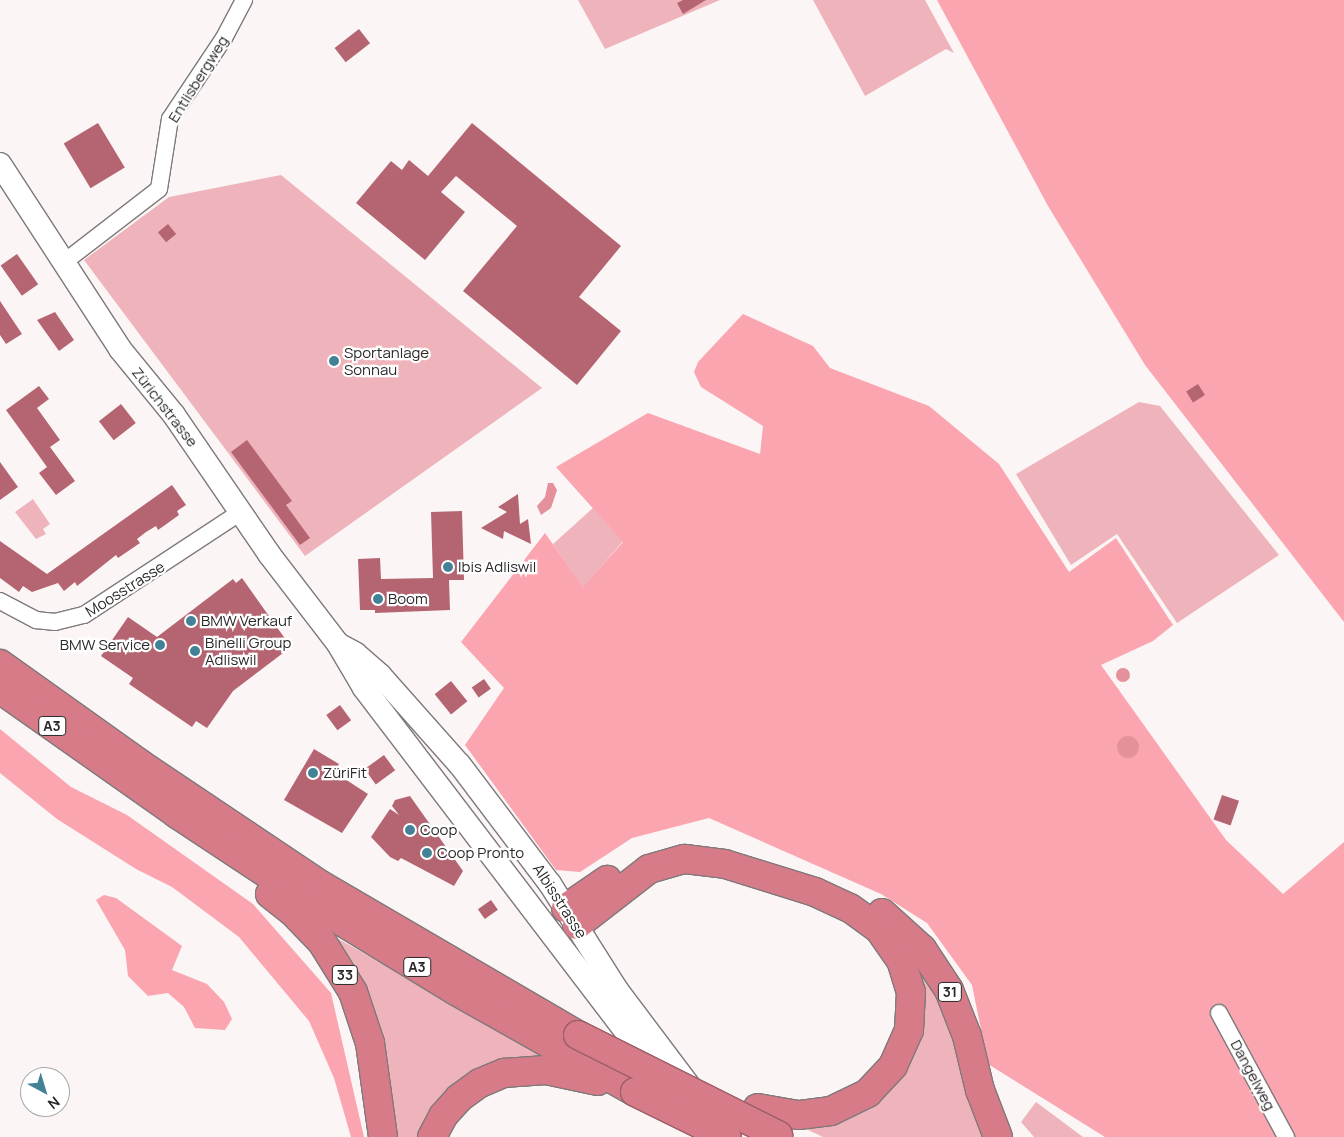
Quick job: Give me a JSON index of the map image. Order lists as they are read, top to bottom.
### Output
{
  "streets": {
    "highway": ["A3", "33", "31"],
    "main road": ["Zürichstrasse", "Albisstrasse"],
    "street": ["Entlisbergweg", "Moosstrasse", "Dangelweg"]
  },
  "crossings": [
    ["Entlisbergweg", "Zürichstrasse"],
    ["Zürichstrasse", "Moosstrasse"],
    ["Zürichstrasse", "Albisstrasse"],
    ["A3", "Albisstrasse"],
    ["A3", "33"],
    ["Albisstrasse", "31"]
  ],
  "places": [
    "Sportanlage Sonnau",
    "Ibis Adliswil",
    "Boom",
    "BMW Verkauf",
    "BMW Service",
    "Binelli Group Adliswil",
    "ZüriFit",
    "Coop",
    "Coop Pronto"
  ],
  "north": "bottom right"
}
